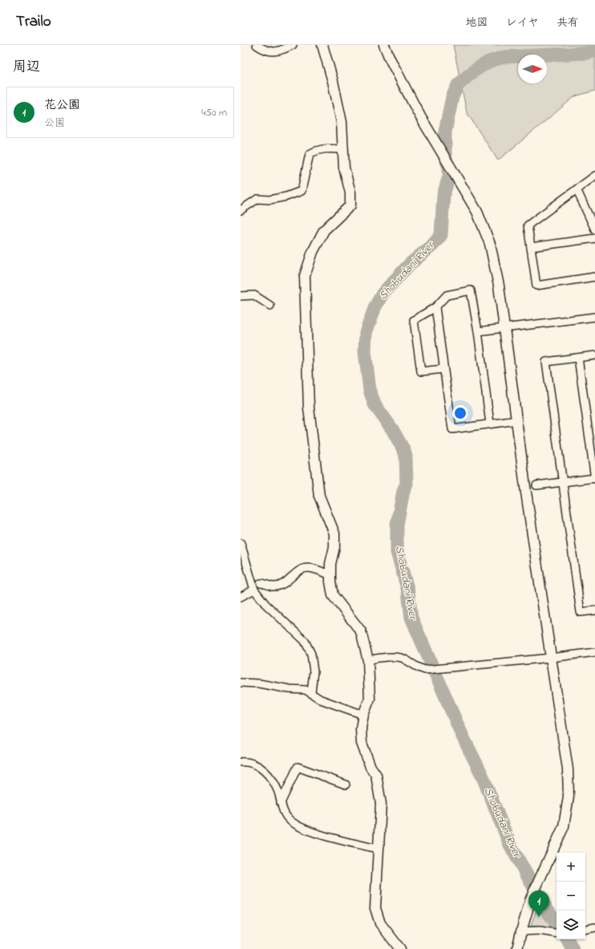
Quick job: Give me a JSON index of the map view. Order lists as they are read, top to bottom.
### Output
{
  "water": ["Shobudani River"],
  "north": "right",
  "page": {
    "header": "Trailo",
    "nav": ["地図", "レイヤ", "共有"],
    "heading": "周辺",
    "list": [
      {
        "mark": "1",
        "name": "花公園",
        "note": "公園",
        "value": "450 m"
      }
    ],
    "map_buttons": ["+", "−"],
    "pins": "1"
  }
}
